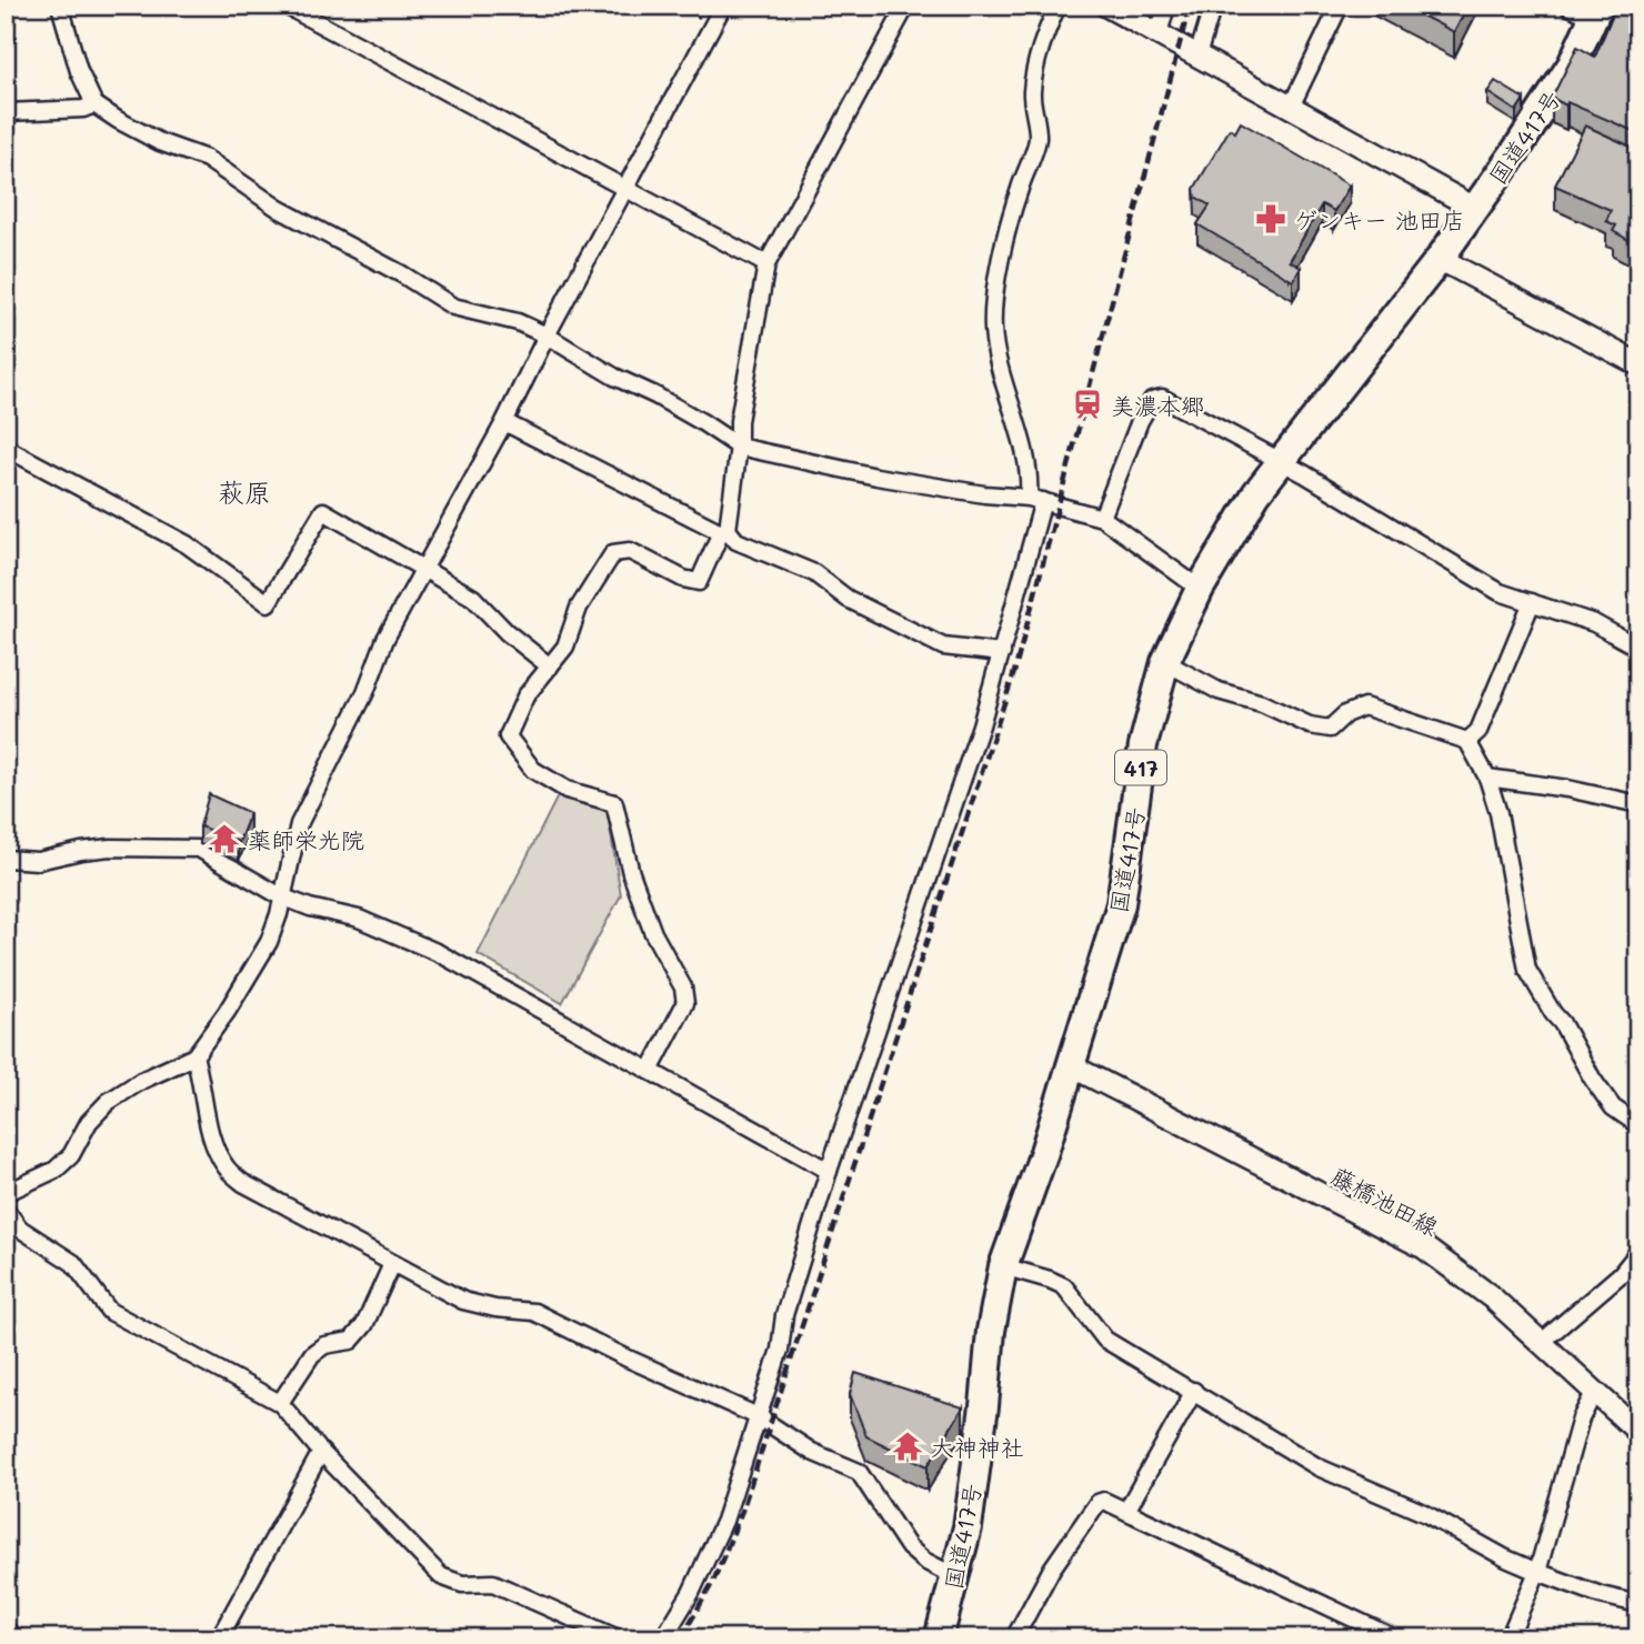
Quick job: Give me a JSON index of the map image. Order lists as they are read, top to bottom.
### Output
{
  "streets": {
    "highway": ["国道417号", "417"],
    "main road": ["藤橋池田線"]
  },
  "crossings": [
    ["国道417号", "藤橋池田線"]
  ],
  "districts": ["萩原"],
  "places": {
    "pharmacy": ["ゲンキー 池田店"],
    "station": ["美濃本郷"],
    "temple": ["薬師栄光院", "大神神社"]
  }
}
